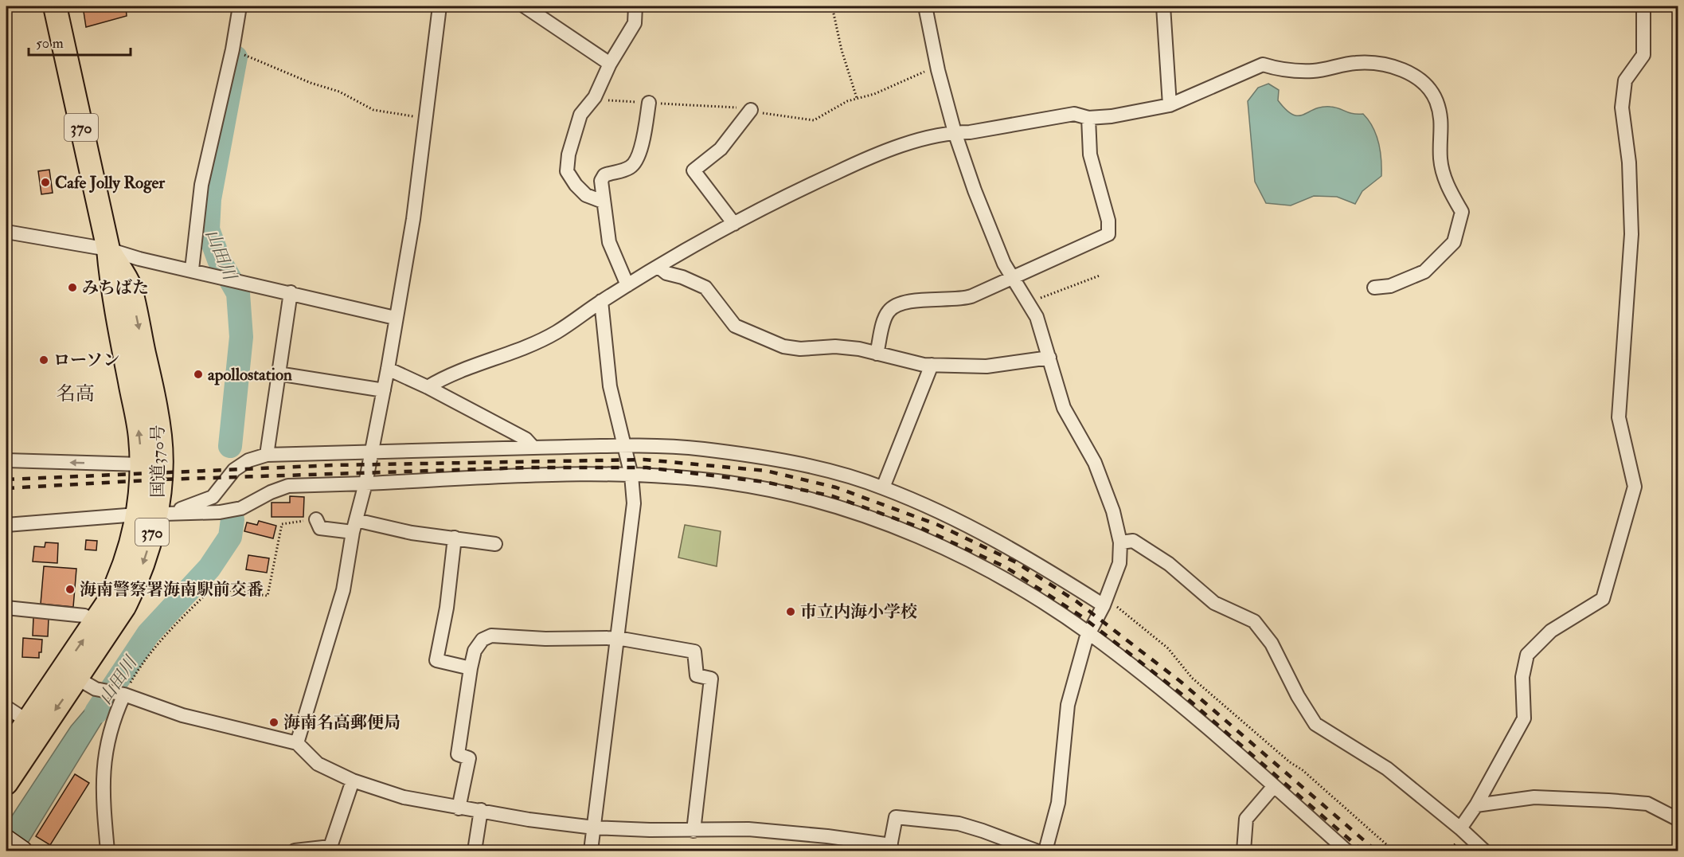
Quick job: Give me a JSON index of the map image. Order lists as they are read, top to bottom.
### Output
{
  "streets": {
    "highway": ["370", "国道370号"]
  },
  "districts": ["名高"],
  "water": ["山田川"],
  "places": [
    "Cafe Jolly Roger",
    "みちばた",
    "ローソン",
    "apollostation",
    "海南警察署海南駅前交番",
    "市立内海小学校",
    "海南名高郵便局"
  ],
  "scale_bar": "50 m"
}
